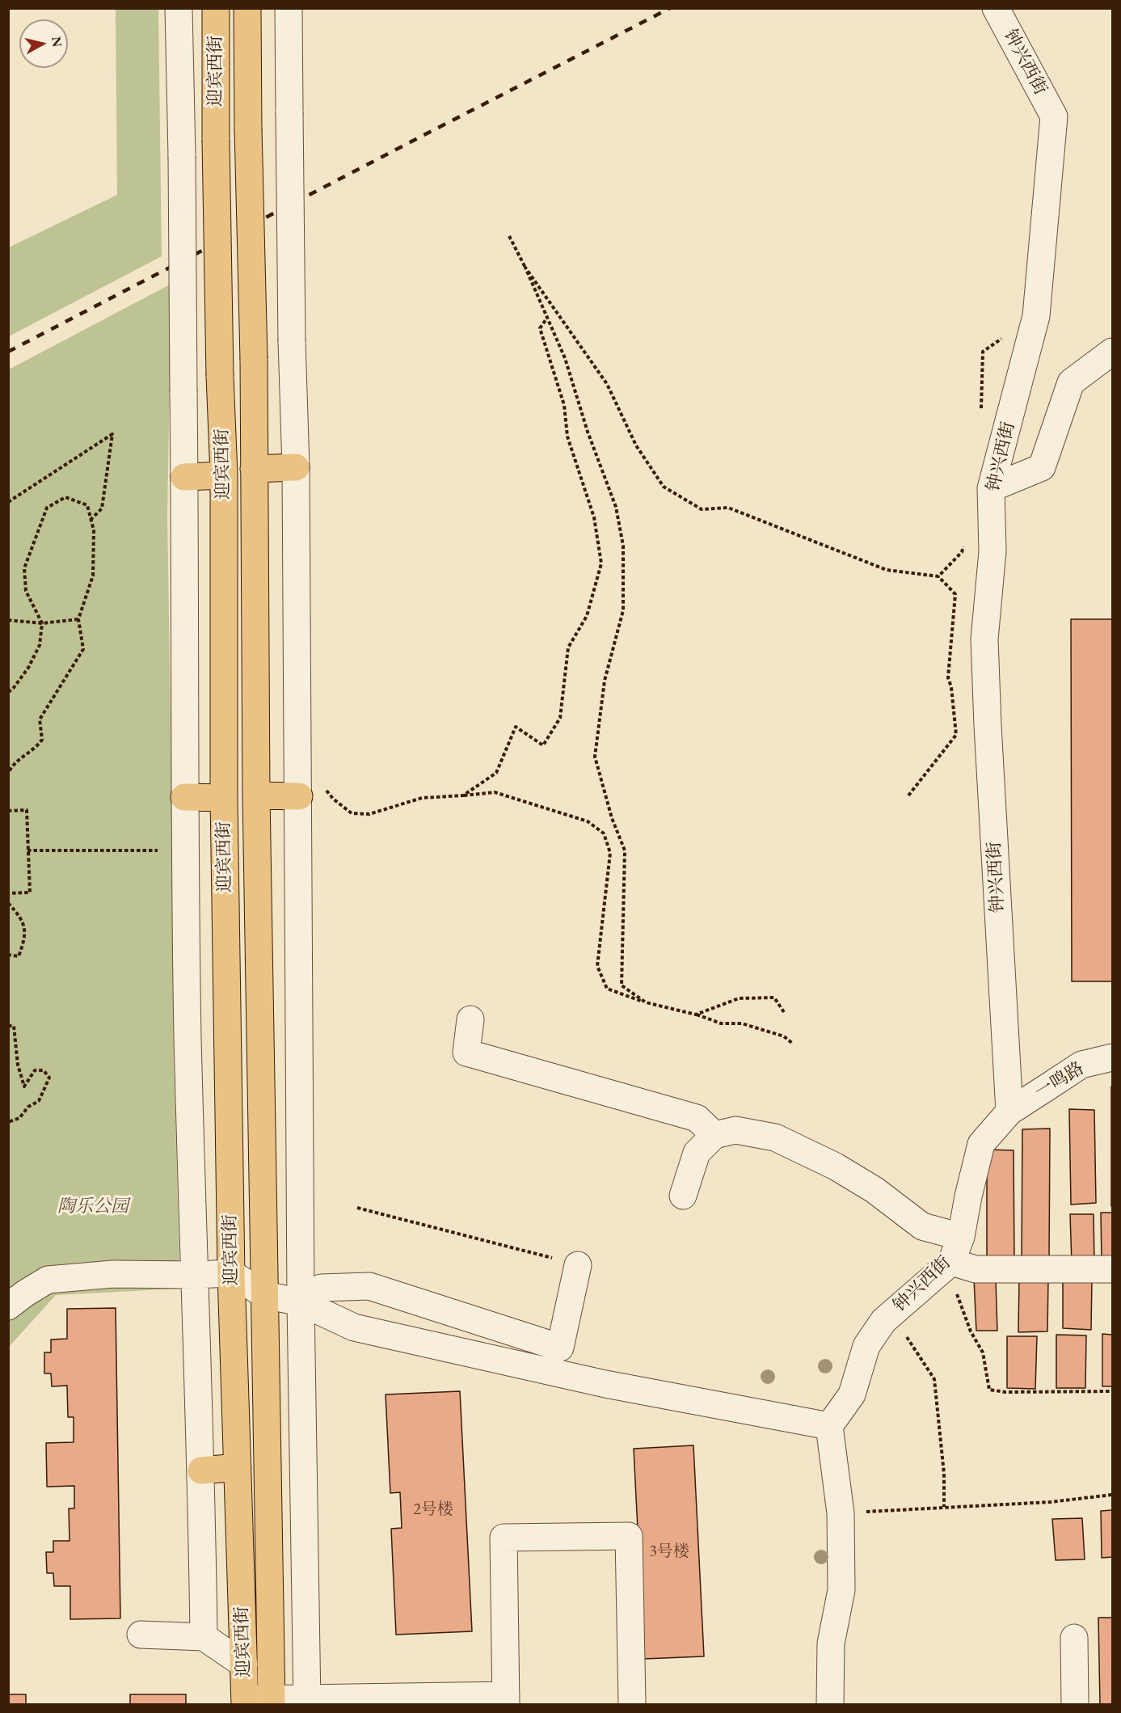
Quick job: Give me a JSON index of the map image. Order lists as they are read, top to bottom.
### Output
{
  "streets": {
    "main road": ["迎宾西街"],
    "street": ["钟兴西街", "一鸣路"]
  },
  "crossings": [
    ["钟兴西街", "一鸣路"]
  ],
  "parks": ["陶乐公园"],
  "house_numbers": ["2号楼", "3号楼"],
  "north": "right"
}
